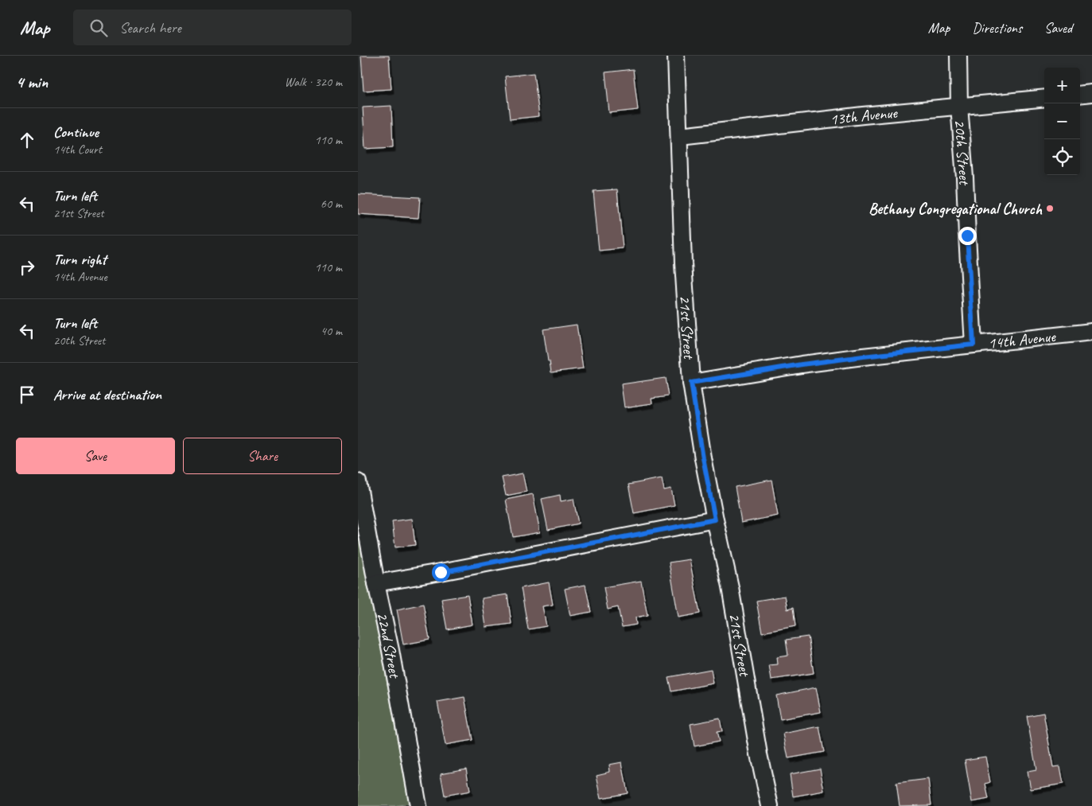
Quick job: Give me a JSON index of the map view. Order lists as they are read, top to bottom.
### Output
{
  "streets": {
    "street": [
      "13th Avenue",
      "20th Street",
      "21st Street",
      "14th Avenue",
      "22nd Street"
    ]
  },
  "crossings": [
    ["13th Avenue", "20th Street"],
    ["13th Avenue", "21st Street"],
    ["20th Street", "14th Avenue"],
    ["21st Street", "14th Avenue"]
  ],
  "places": ["Bethany Congregational Church"],
  "page": {
    "header": "Map",
    "search": "Search here",
    "nav": ["Map", "Directions", "Saved"],
    "heading": ["4 min", "Walk · 320 m"],
    "map_buttons": ["+", "−"],
    "list": [
      ["Continue", "14th Court", "110 m"],
      ["Turn left", "21st Street", "60 m"],
      ["Turn right", "14th Avenue", "110 m"],
      ["Turn left", "20th Street", "40 m"],
      "Arrive at destination"
    ],
    "buttons": ["Save", "Share"]
  }
}
